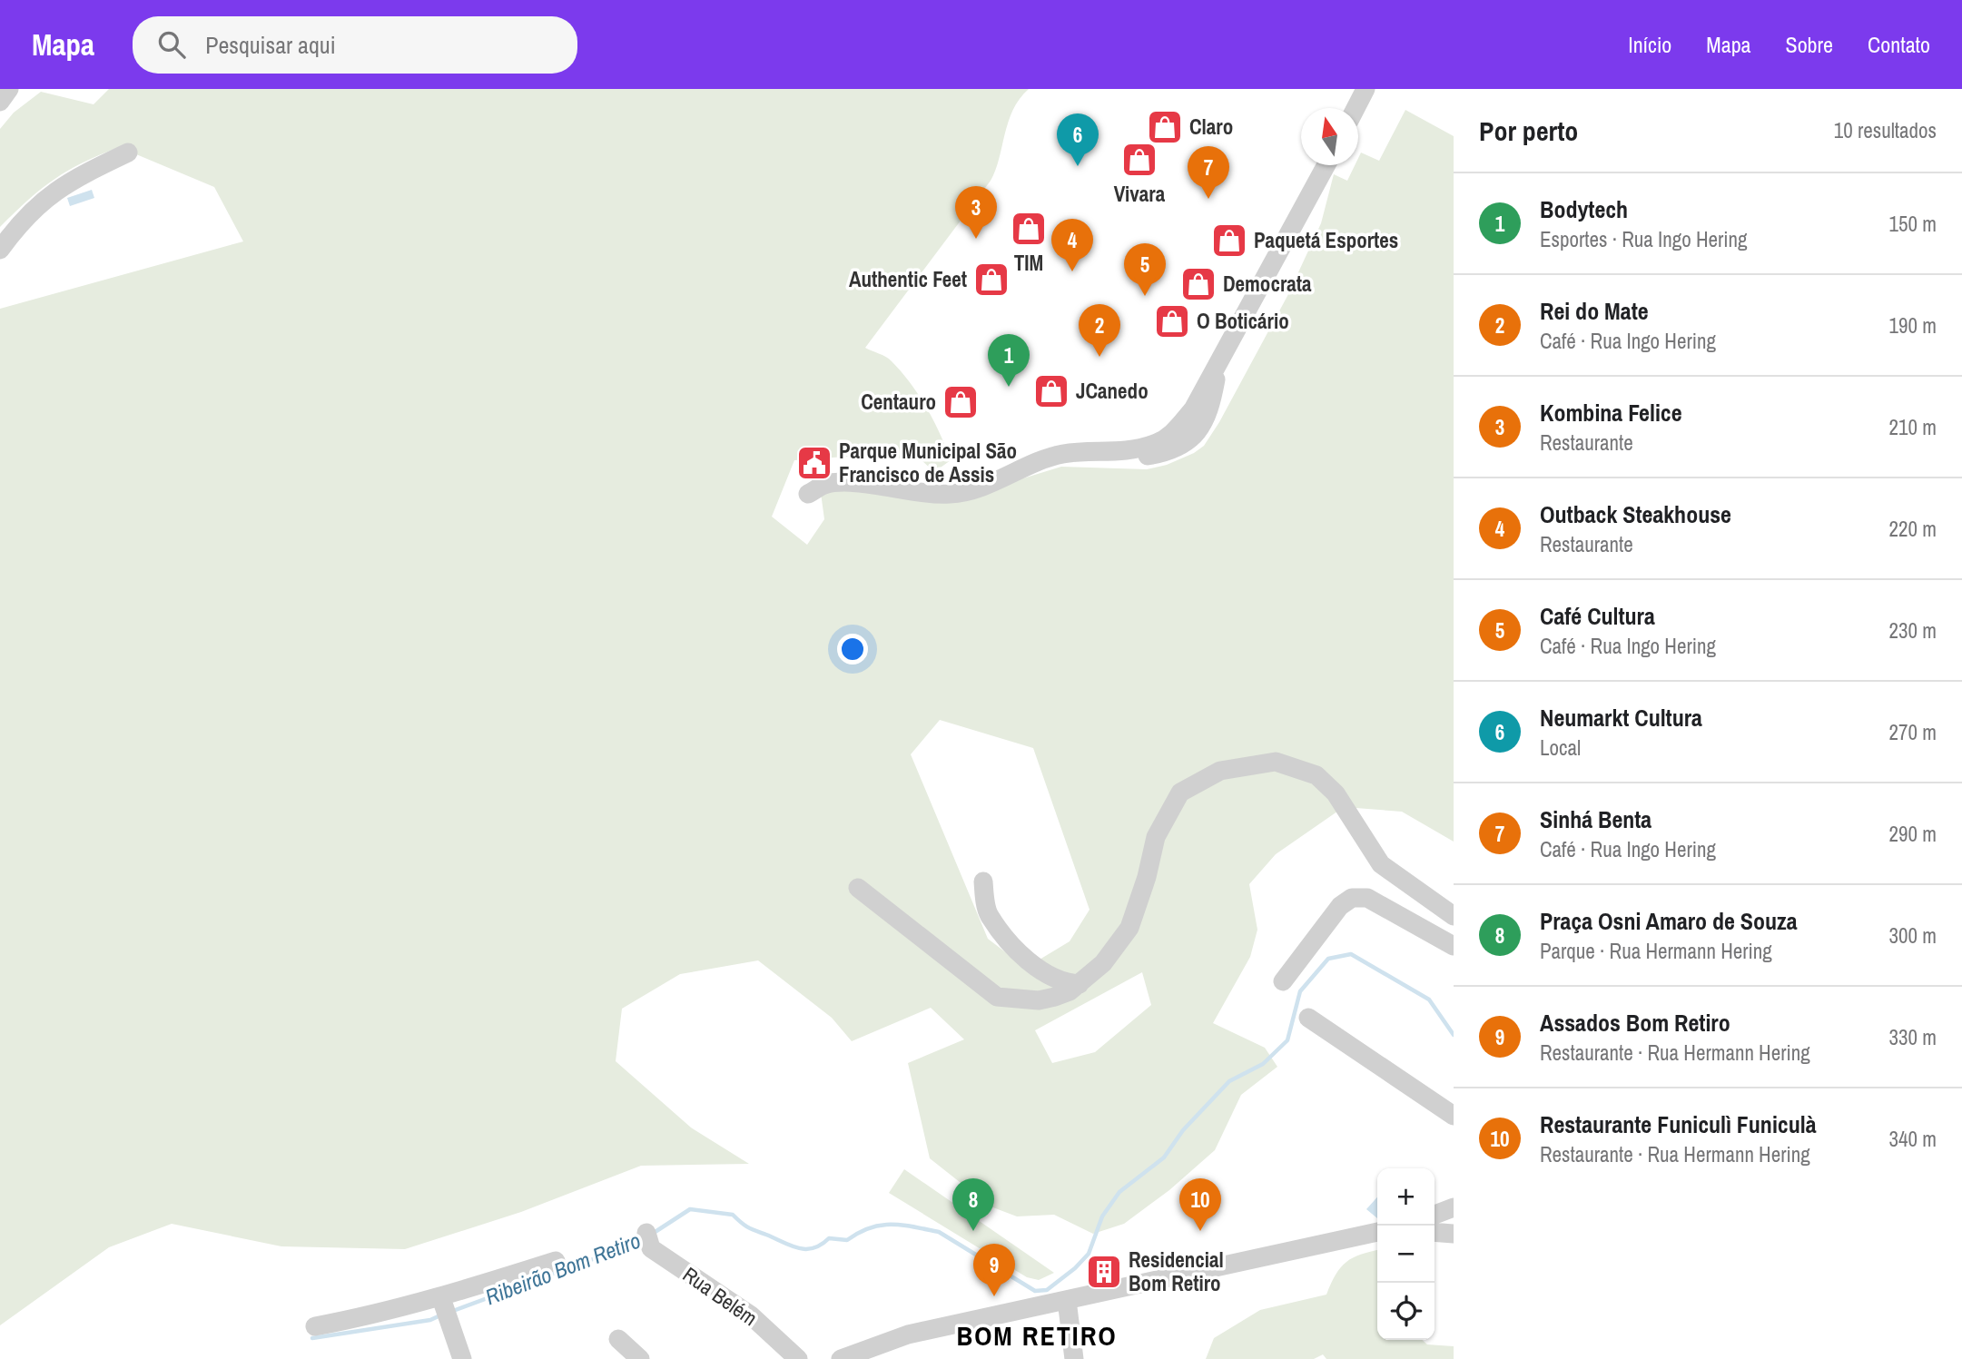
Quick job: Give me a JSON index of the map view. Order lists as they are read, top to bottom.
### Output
{
  "streets": {
    "street": ["Rua Belém"]
  },
  "districts": ["BOM RETIRO"],
  "water": ["Ribeirão Bom Retiro"],
  "places": {
    "shop": [
      "Claro",
      "Vivara",
      "TIM",
      "Paquetá Esportes",
      "Authentic Feet",
      "Democrata",
      "O Boticário",
      "JCanedo",
      "Centauro"
    ],
    "public building": ["Parque Municipal São Francisco de Assis"],
    "building": ["Residencial Bom Retiro"]
  },
  "north": "top",
  "page": {
    "header": "Mapa",
    "search": "Pesquisar aqui",
    "nav": [
      "Início",
      "Mapa",
      "Sobre",
      "Contato"
    ],
    "heading": ["Por perto", "10 resultados"],
    "pins": [
      "6",
      "7",
      "3",
      "4",
      "5",
      "2",
      "1",
      "8",
      "10",
      "9"
    ],
    "list": [
      {
        "mark": "1",
        "name": "Bodytech",
        "note": "Esportes · Rua Ingo Hering",
        "value": "150 m"
      },
      {
        "mark": "2",
        "name": "Rei do Mate",
        "note": "Café · Rua Ingo Hering",
        "value": "190 m"
      },
      {
        "mark": "3",
        "name": "Kombina Felice",
        "note": "Restaurante",
        "value": "210 m"
      },
      {
        "mark": "4",
        "name": "Outback Steakhouse",
        "note": "Restaurante",
        "value": "220 m"
      },
      {
        "mark": "5",
        "name": "Café Cultura",
        "note": "Café · Rua Ingo Hering",
        "value": "230 m"
      },
      {
        "mark": "6",
        "name": "Neumarkt Cultura",
        "note": "Local",
        "value": "270 m"
      },
      {
        "mark": "7",
        "name": "Sinhá Benta",
        "note": "Café · Rua Ingo Hering",
        "value": "290 m"
      },
      {
        "mark": "8",
        "name": "Praça Osni Amaro de Souza",
        "note": "Parque · Rua Hermann Hering",
        "value": "300 m"
      },
      {
        "mark": "9",
        "name": "Assados Bom Retiro",
        "note": "Restaurante · Rua Hermann Hering",
        "value": "330 m"
      },
      {
        "mark": "10",
        "name": "Restaurante Funiculì Funiculà",
        "note": "Restaurante · Rua Hermann Hering",
        "value": "340 m"
      }
    ],
    "map_buttons": ["+", "−"]
  }
}
